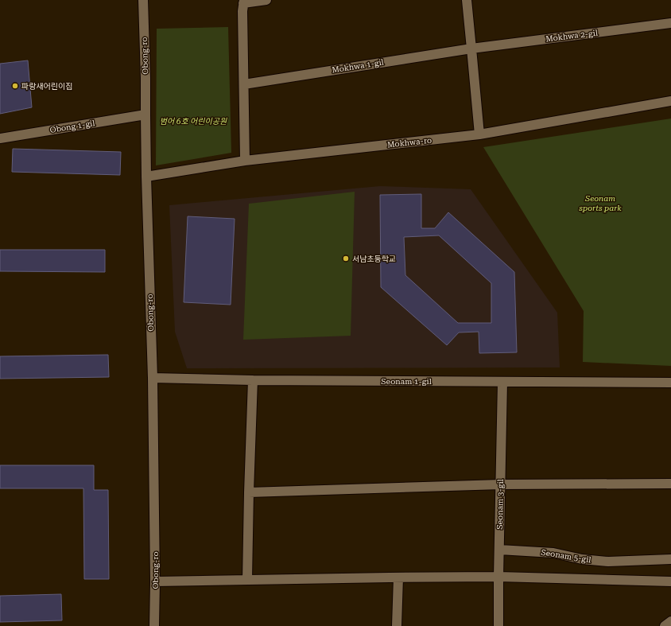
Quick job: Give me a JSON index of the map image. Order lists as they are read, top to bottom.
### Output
{
  "streets": {
    "street": [
      "Mokhwa 2-gil",
      "Obong-ro",
      "Mokhwa 1-gil",
      "Obong 1-gil",
      "Mokhwa-ro",
      "Seonam 1-gil",
      "Seonam 3-gil",
      "Seonam 5-gil"
    ]
  },
  "crossings": [
    ["Mokhwa 2-gil", "Mokhwa 1-gil"],
    ["Obong-ro", "Obong 1-gil"],
    ["Obong-ro", "Mokhwa-ro"],
    ["Obong-ro", "Seonam 1-gil"],
    ["Seonam 1-gil", "Seonam 3-gil"],
    ["Seonam 3-gil", "Seonam 5-gil"]
  ],
  "parks": ["범어 6호 어린이공원", "Seonam sports park"],
  "places": ["파랑새어린이집", "서남초등학교"]
}
